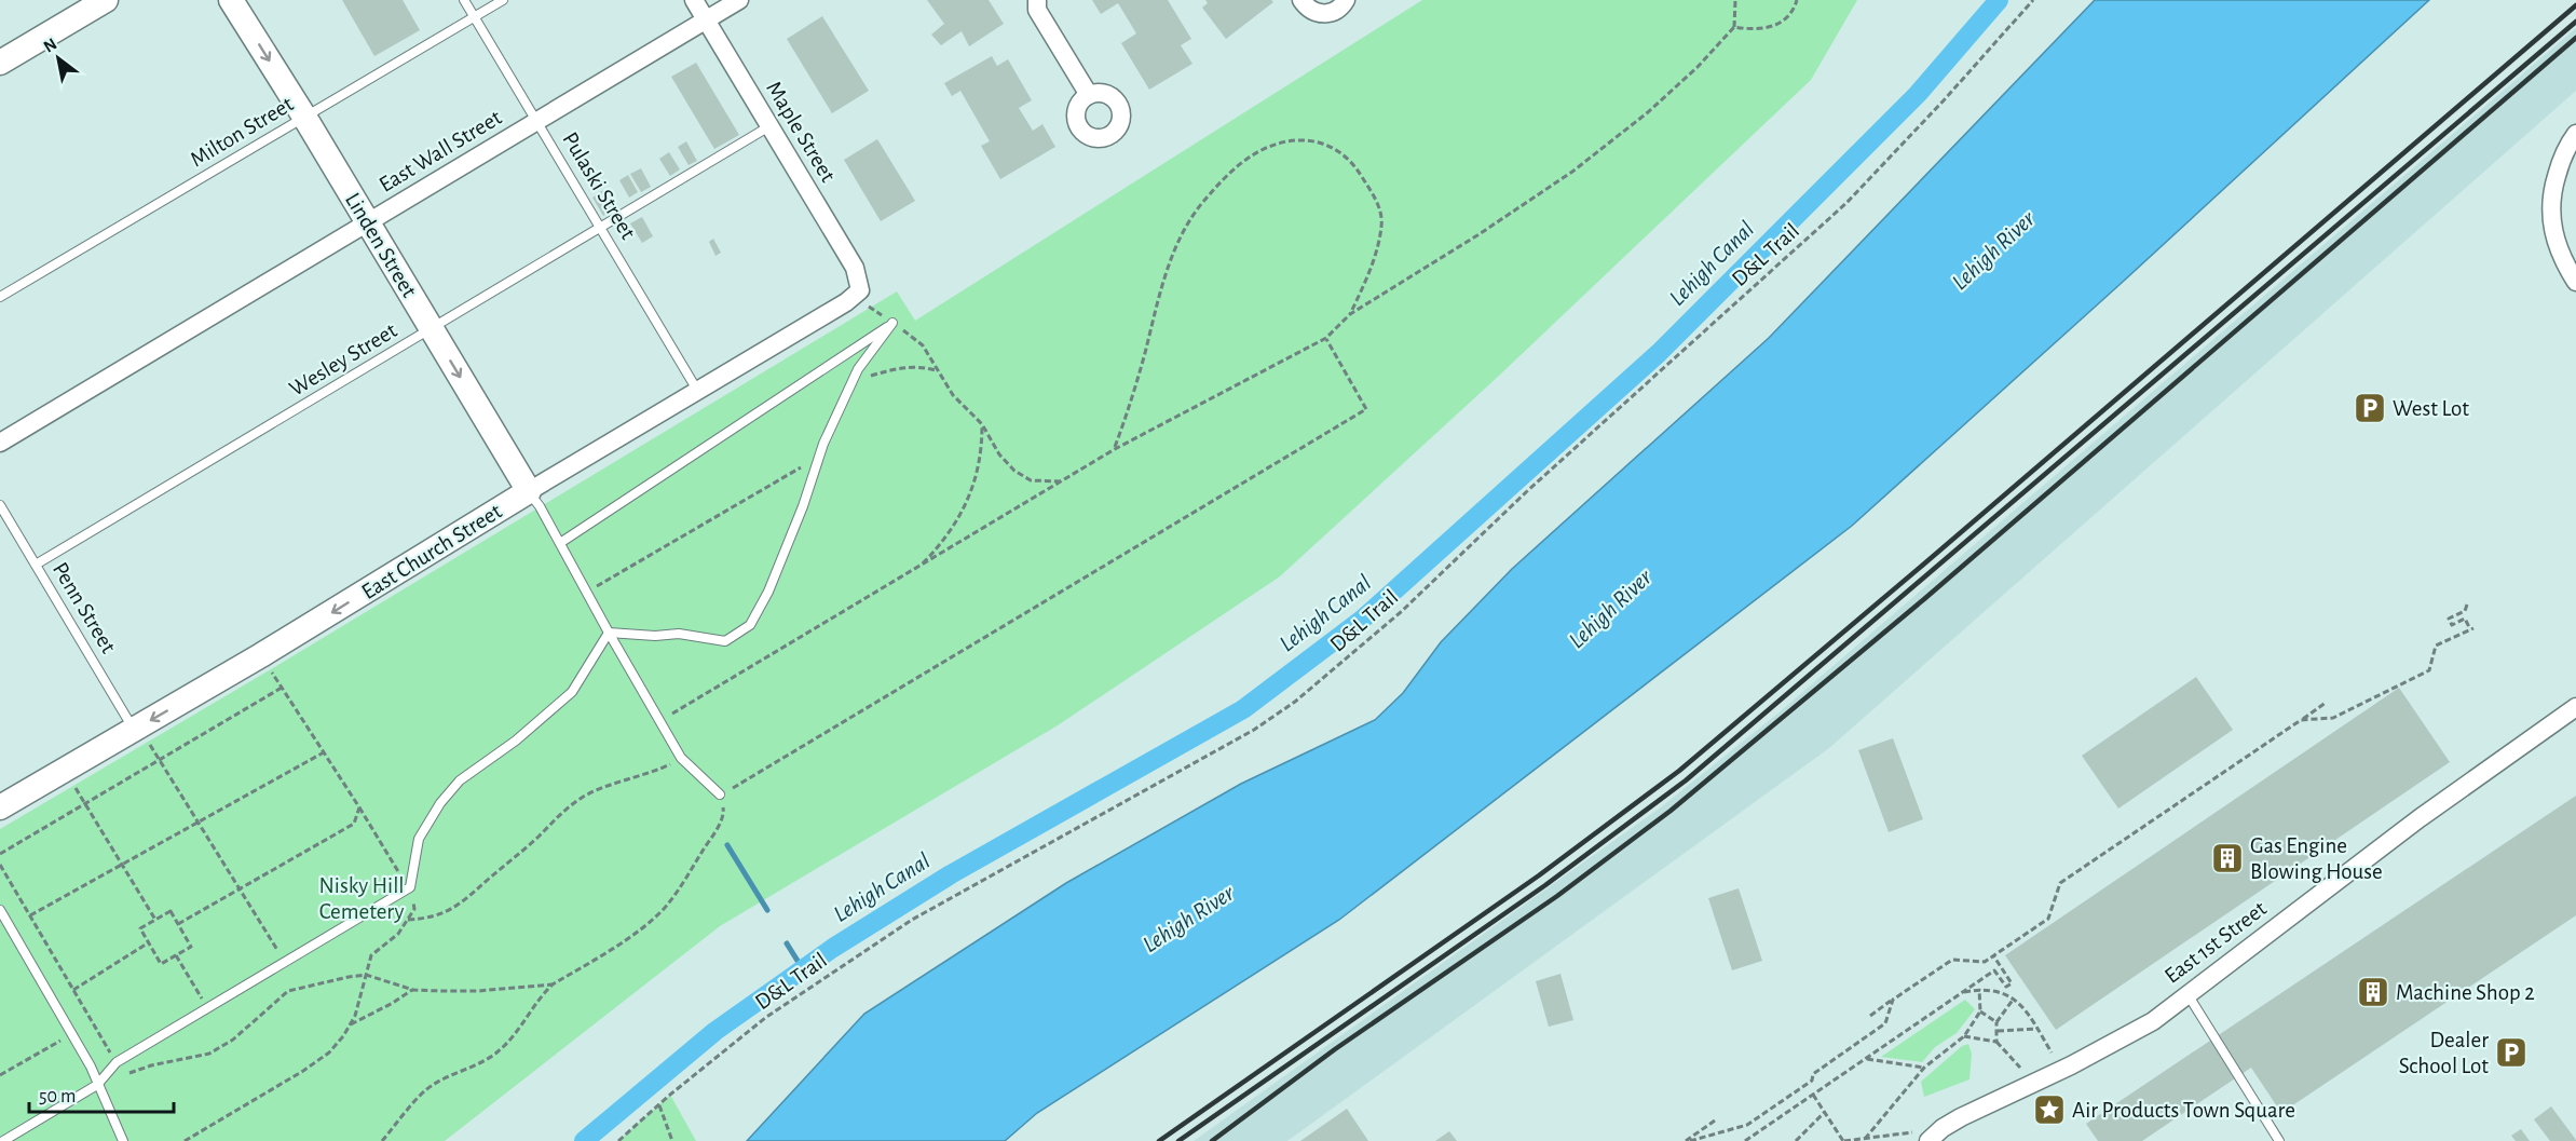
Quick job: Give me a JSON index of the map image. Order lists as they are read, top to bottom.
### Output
{
  "streets": {
    "street": [
      "Maple Street",
      "East Wall Street",
      "Linden Street",
      "East Church Street",
      "East 1st Street"
    ],
    "lane": [
      "Milton Street",
      "Pulaski Street",
      "Wesley Street",
      "Penn Street"
    ],
    "path": ["D&L Trail"]
  },
  "crossings": [
    ["Milton Street", "Pulaski Street"],
    ["Milton Street", "Linden Street"],
    ["Maple Street", "East Wall Street"],
    ["Maple Street", "Wesley Street"],
    ["Maple Street", "East Church Street"],
    ["East Wall Street", "Pulaski Street"],
    ["East Wall Street", "Linden Street"],
    ["Pulaski Street", "Wesley Street"],
    ["Pulaski Street", "East Church Street"],
    ["Linden Street", "Wesley Street"],
    ["Linden Street", "East Church Street"],
    ["Wesley Street", "Penn Street"],
    ["East Church Street", "Penn Street"]
  ],
  "one_way": ["Linden Street", "East Church Street"],
  "water": ["Lehigh River", "Lehigh Canal"],
  "parks": ["Nisky Hill Cemetery"],
  "places": {
    "parking": ["West Lot", "Dealer School Lot"],
    "building": ["Gas Engine Blowing House", "Machine Shop 2"],
    "place": ["Air Products Town Square"]
  },
  "scale_bar": "50 m",
  "north": "top left"
}
